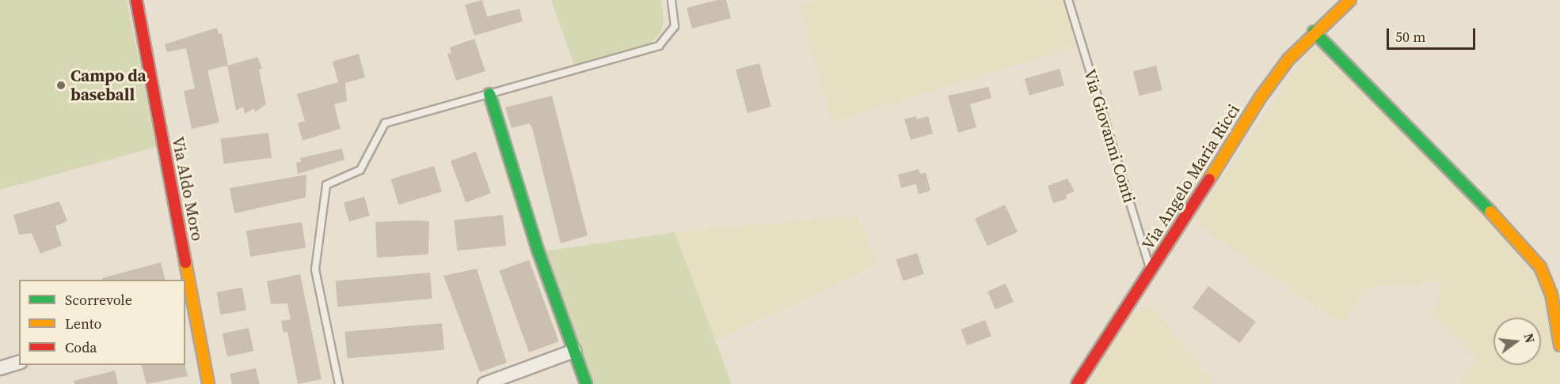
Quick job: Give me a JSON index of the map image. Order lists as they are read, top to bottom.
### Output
{
  "streets": {
    "street": ["Via Angelo Maria Ricci", "Via Aldo Moro"],
    "lane": ["Via Giovanni Conti"]
  },
  "crossings": [
    ["Via Giovanni Conti", "Via Angelo Maria Ricci"]
  ],
  "places": ["Campo da baseball"],
  "legend": ["Scorrevole", "Lento", "Coda"],
  "scale_bar": "50 m",
  "north": "right"
}
